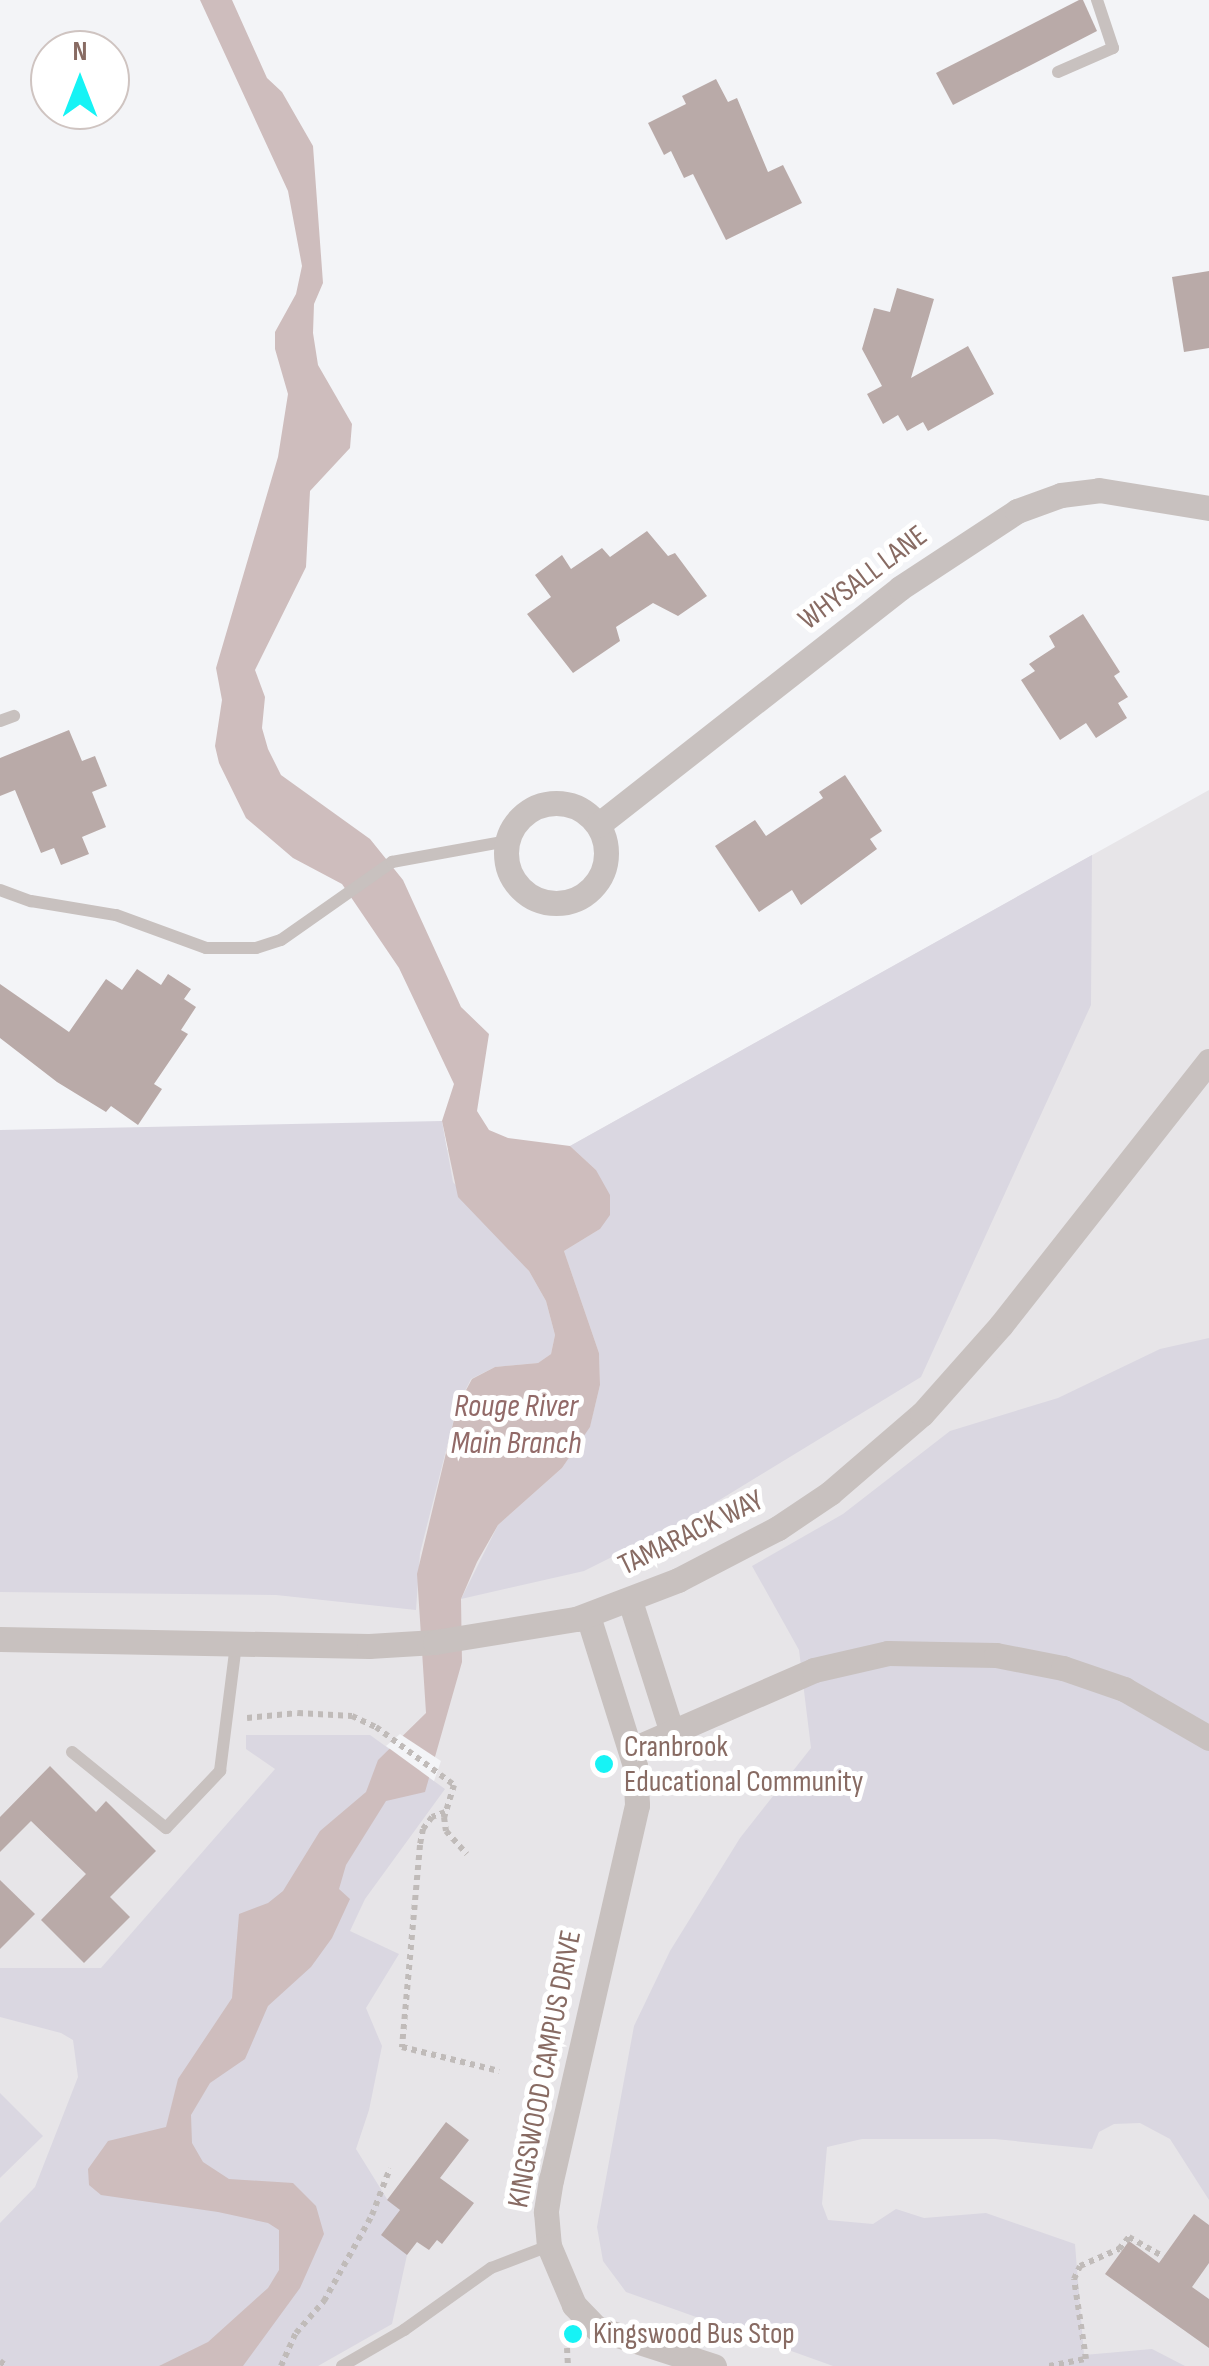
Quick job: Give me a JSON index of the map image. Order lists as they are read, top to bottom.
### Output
{
  "streets": {
    "street": ["WHYSALL LANE", "TAMARACK WAY", "KINGSWOOD CAMPUS DRIVE"]
  },
  "crossings": [
    ["TAMARACK WAY", "KINGSWOOD CAMPUS DRIVE"]
  ],
  "water": ["Rouge River Main Branch"],
  "places": ["Cranbrook Educational Community", "Kingswood Bus Stop"],
  "north": "top"
}
